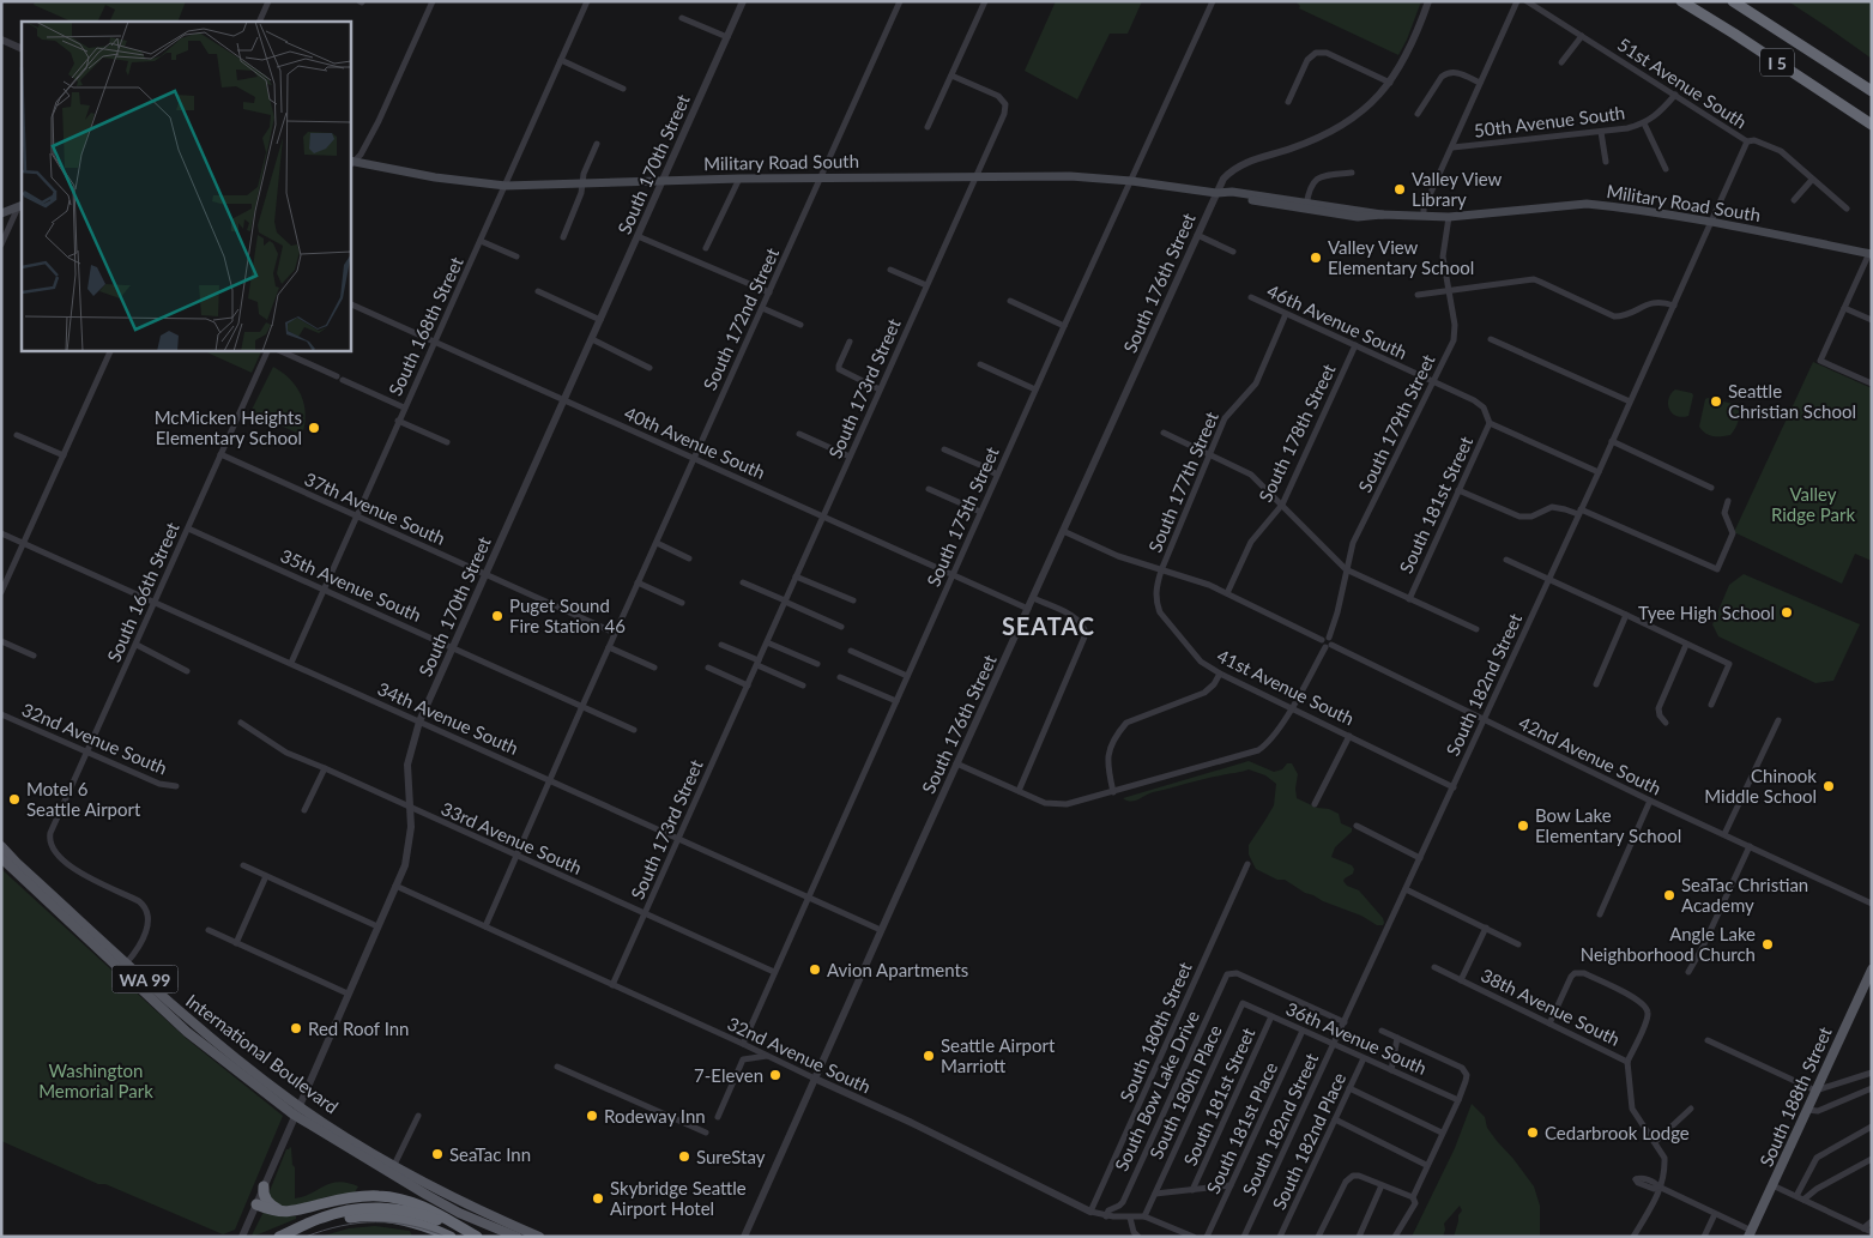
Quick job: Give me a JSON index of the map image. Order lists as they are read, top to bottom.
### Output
{
  "streets": {
    "highway": ["I 5"],
    "main road": [
      "Military Road South",
      "WA 99",
      "International Boulevard",
      "South 188th Street"
    ],
    "street": [
      "51st Avenue South",
      "50th Avenue South",
      "South 170th Street",
      "South 176th Street",
      "South 172nd Street",
      "46th Avenue South",
      "South 168th Street",
      "South 173rd Street",
      "South 179th Street",
      "South 178th Street",
      "40th Avenue South",
      "South 177th Street",
      "South 181st Street",
      "37th Avenue South",
      "South 175th Street",
      "35th Avenue South",
      "South 166th Street",
      "South 182nd Street",
      "41st Avenue South",
      "34th Avenue South",
      "32nd Avenue South",
      "42nd Avenue South",
      "33rd Avenue South",
      "38th Avenue South",
      "South 180th Street",
      "36th Avenue South",
      "South Bow Lake Drive",
      "South 180th Place",
      "South 181st Place",
      "South 182nd Place"
    ]
  },
  "crossings": [
    ["51st Avenue South", "50th Avenue South"],
    ["51st Avenue South", "South 182nd Street"],
    ["Military Road South", "South 170th Street"],
    ["Military Road South", "South 176th Street"],
    ["Military Road South", "South 172nd Street"],
    ["Military Road South", "South 168th Street"],
    ["Military Road South", "South 173rd Street"],
    ["Military Road South", "South 179th Street"],
    ["Military Road South", "South 175th Street"],
    ["Military Road South", "South 182nd Street"],
    ["South 170th Street", "40th Avenue South"],
    ["South 170th Street", "37th Avenue South"],
    ["South 170th Street", "35th Avenue South"],
    ["South 170th Street", "34th Avenue South"],
    ["South 170th Street", "32nd Avenue South"],
    ["South 170th Street", "33rd Avenue South"],
    ["South 170th Street", "International Boulevard"],
    ["South 176th Street", "40th Avenue South"],
    ["South 176th Street", "34th Avenue South"],
    ["South 176th Street", "32nd Avenue South"],
    ["South 176th Street", "42nd Avenue South"],
    ["South 172nd Street", "40th Avenue South"],
    ["South 172nd Street", "37th Avenue South"],
    ["South 172nd Street", "35th Avenue South"],
    ["South 172nd Street", "34th Avenue South"],
    ["South 172nd Street", "32nd Avenue South"],
    ["South 172nd Street", "33rd Avenue South"],
    ["46th Avenue South", "South 179th Street"],
    ["46th Avenue South", "South 178th Street"],
    ["46th Avenue South", "South 177th Street"],
    ["46th Avenue South", "South 181st Street"],
    ["46th Avenue South", "South 182nd Street"],
    ["South 168th Street", "40th Avenue South"],
    ["South 168th Street", "37th Avenue South"],
    ["South 168th Street", "35th Avenue South"],
    ["South 168th Street", "34th Avenue South"],
    ["South 173rd Street", "40th Avenue South"],
    ["South 173rd Street", "34th Avenue South"],
    ["South 173rd Street", "32nd Avenue South"],
    ["South 173rd Street", "33rd Avenue South"],
    ["South 179th Street", "41st Avenue South"],
    ["South 179th Street", "42nd Avenue South"],
    ["South 178th Street", "42nd Avenue South"],
    ["40th Avenue South", "South 175th Street"],
    ["South 177th Street", "41st Avenue South"],
    ["South 177th Street", "42nd Avenue South"],
    ["South 181st Street", "36th Avenue South"],
    ["37th Avenue South", "South 166th Street"],
    ["South 175th Street", "34th Avenue South"],
    ["South 175th Street", "32nd Avenue South"],
    ["South 175th Street", "33rd Avenue South"],
    ["35th Avenue South", "South 166th Street"],
    ["South 166th Street", "34th Avenue South"],
    ["South 166th Street", "32nd Avenue South"],
    ["South 166th Street", "International Boulevard"],
    ["South 182nd Street", "41st Avenue South"],
    ["South 182nd Street", "42nd Avenue South"],
    ["South 182nd Street", "36th Avenue South"],
    ["South 182nd Street", "South Bow Lake Drive"],
    ["41st Avenue South", "42nd Avenue South"],
    ["32nd Avenue South", "South 180th Street"],
    ["32nd Avenue South", "South Bow Lake Drive"],
    ["32nd Avenue South", "South 180th Place"],
    ["36th Avenue South", "South 180th Place"],
    ["36th Avenue South", "South 181st Place"],
    ["36th Avenue South", "South 182nd Place"]
  ],
  "districts": ["SEATAC"],
  "parks": ["Valley Ridge Park", "Washington Memorial Park"],
  "places": [
    "Valley View Library",
    "Valley View Elementary School",
    "Seattle Christian School",
    "McMicken Heights Elementary School",
    "Tyee High School",
    "Puget Sound Fire Station 46",
    "Chinook Middle School",
    "Motel 6 Seattle Airport",
    "Bow Lake Elementary School",
    "SeaTac Christian Academy",
    "Angle Lake Neighborhood Church",
    "Avion Apartments",
    "Red Roof Inn",
    "Seattle Airport Marriott",
    "7-Eleven",
    "Rodeway Inn",
    "Cedarbrook Lodge",
    "SeaTac Inn",
    "SureStay",
    "Skybridge Seattle Airport Hotel"
  ]
}
